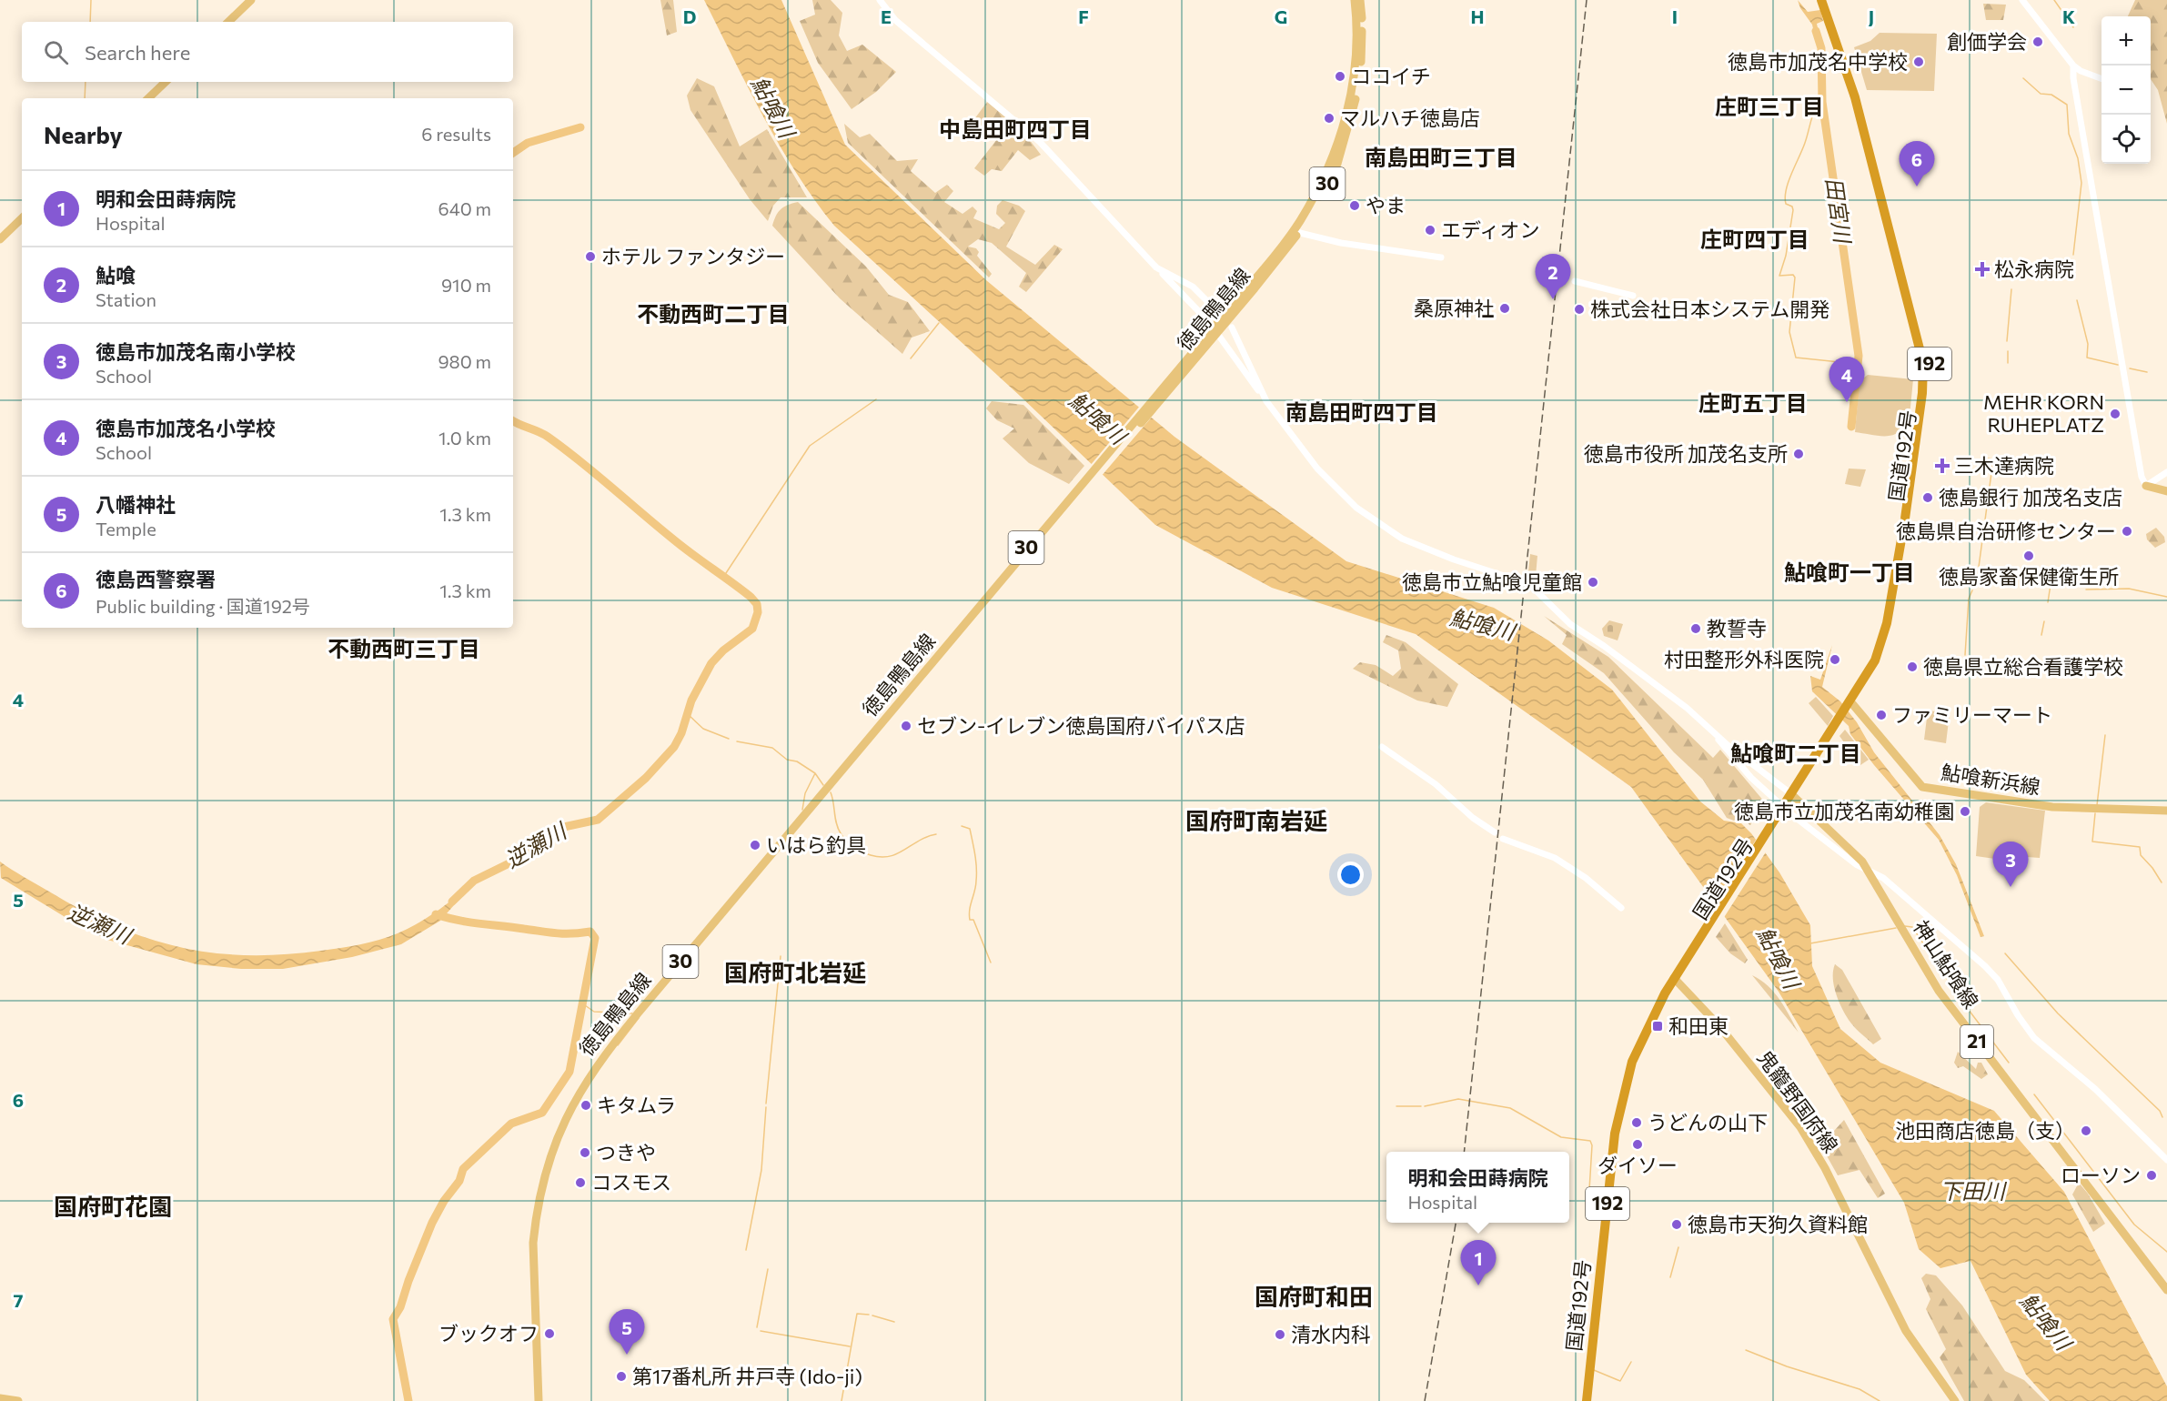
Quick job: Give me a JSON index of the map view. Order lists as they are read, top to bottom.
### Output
{
  "streets": {
    "highway": ["192", "国道192号"],
    "main road": [
      "30",
      "徳島鴨島線",
      "鮎喰新浜線",
      "神山鮎喰線",
      "21",
      "鬼籠野国府線"
    ]
  },
  "crossings": [
    ["国道192号", "鮎喰新浜線"],
    ["国道192号", "神山鮎喰線"],
    ["国道192号", "鬼籠野国府線"]
  ],
  "districts": [
    "庄町三丁目",
    "中島田町四丁目",
    "南島田町三丁目",
    "庄町四丁目",
    "不動西町二丁目",
    "庄町五丁目",
    "南島田町四丁目",
    "鮎喰町一丁目",
    "不動西町三丁目",
    "鮎喰町二丁目",
    "国府町南岩延",
    "国府町北岩延",
    "国府町花園",
    "国府町和田"
  ],
  "water": [
    "鮎喰川",
    "田宮川",
    "逆瀬川",
    "下田川"
  ],
  "places": {
    "other": [
      "創価学会",
      "徳島市加茂名中学校",
      "ココイチ",
      "マルハチ徳島店",
      "やま",
      "エディオン",
      "ホテル ファンタジー",
      "桑原神社",
      "株式会社日本システム開発",
      "MEHR KORN RUHEPLATZ",
      "徳島市役所 加茂名支所",
      "徳島銀行 加茂名支店",
      "徳島県自治研修センター",
      "徳島家畜保健衛生所",
      "徳島市立鮎喰児童館",
      "教誓寺",
      "村田整形外科医院",
      "徳島県立総合看護学校",
      "ファミリーマート",
      "セブン-イレブン徳島国府バイパス店",
      "徳島市立加茂名南幼稚園",
      "いはら釣具",
      "キタムラ",
      "うどんの山下",
      "池田商店徳島（支）",
      "ダイソー",
      "つきや",
      "ローソン",
      "コスモス",
      "徳島市天狗久資料館",
      "ブックオフ",
      "清水内科",
      "第17番札所 井戸寺 (Ido-ji)"
    ],
    "health": ["松永病院", "三木達病院"],
    "transit": ["和田東"]
  },
  "page": {
    "map_buttons": ["+", "−"],
    "search": "Search here",
    "heading": ["Nearby", "6 results"],
    "pins": [
      "6",
      "2",
      "4",
      "3",
      "1",
      "5"
    ],
    "list": [
      {
        "mark": "1",
        "name": "明和会田蒔病院",
        "note": "Hospital",
        "value": "640 m"
      },
      {
        "mark": "2",
        "name": "鮎喰",
        "note": "Station",
        "value": "910 m"
      },
      {
        "mark": "3",
        "name": "徳島市加茂名南小学校",
        "note": "School",
        "value": "980 m"
      },
      {
        "mark": "4",
        "name": "徳島市加茂名小学校",
        "note": "School",
        "value": "1.0 km"
      },
      {
        "mark": "5",
        "name": "八幡神社",
        "note": "Temple",
        "value": "1.3 km"
      },
      {
        "mark": "6",
        "name": "徳島西警察署",
        "note": "Public building · 国道192号",
        "value": "1.3 km"
      }
    ],
    "popup": ["明和会田蒔病院", "Hospital"]
  },
  "grid": {
    "columns": [
      "D",
      "E",
      "F",
      "G",
      "H",
      "I",
      "J",
      "K"
    ],
    "rows": [
      "4",
      "5",
      "6",
      "7"
    ]
  }
}
